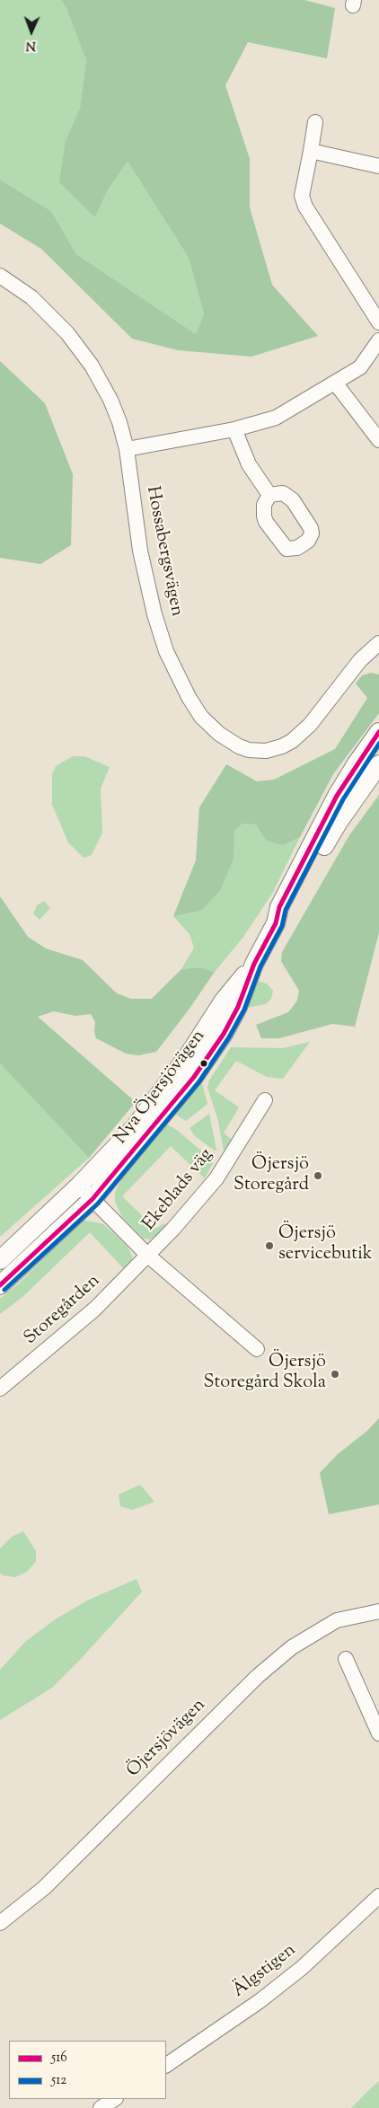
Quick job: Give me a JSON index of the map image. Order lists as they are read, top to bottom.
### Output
{
  "streets": {
    "street": [
      "Hossabergsvägen",
      "Nya Öjersjövägen",
      "Ekeblads väg",
      "Storegården",
      "Öjersjövägen",
      "Älgstigen"
    ]
  },
  "crossings": [
    ["Ekeblads väg", "Storegården"]
  ],
  "places": ["Öjersjö Storegård", "Öjersjö servicebutik", "Öjersjö Storegård Skola"],
  "lines": ["transit line 516", "transit line 512"],
  "legend": ["516", "512"],
  "north": "bottom"
}
